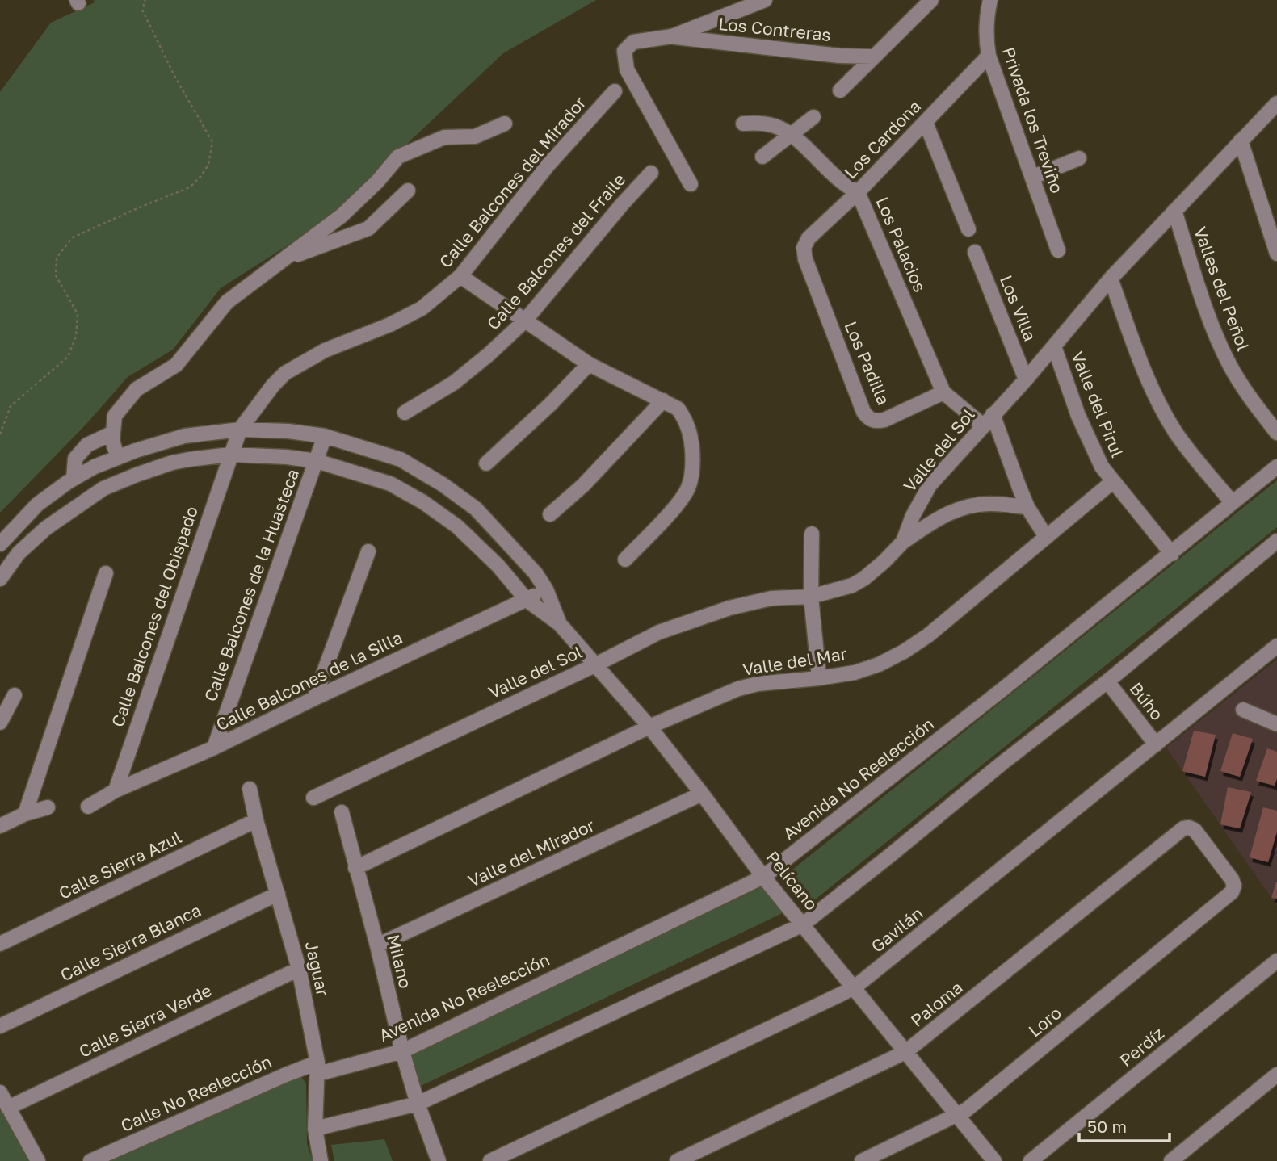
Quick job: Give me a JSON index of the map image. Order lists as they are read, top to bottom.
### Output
{
  "streets": {
    "street": [
      "Los Contreras",
      "Privada los Treviño",
      "Los Cardona",
      "Calle Balcones del Mirador",
      "Los Palacios",
      "Calle Balcones del Fraile",
      "Valles del Peñol",
      "Los Villa",
      "Los Padilla",
      "Valle del Pirul",
      "Valle del Sol",
      "Calle Balcones de la Huasteca",
      "Calle Balcones del Obispado",
      "Valle del Mar",
      "Calle Balcones de la Silla",
      "Búho",
      "Avenida No Reelección",
      "Valle del Mirador",
      "Calle Sierra Azul",
      "Pelícano",
      "Gavilán",
      "Calle Sierra Blanca",
      "Milano",
      "Jaguar",
      "Paloma",
      "Calle Sierra Verde",
      "Loro",
      "Perdíz",
      "Calle No Reelección"
    ]
  },
  "crossings": [
    ["Privada los Treviño", "Los Cardona"],
    ["Los Cardona", "Los Palacios"],
    ["Los Cardona", "Los Padilla"],
    ["Calle Balcones del Mirador", "Calle Balcones del Obispado"],
    ["Calle Balcones del Mirador", "Pelícano"],
    ["Los Palacios", "Los Padilla"],
    ["Los Palacios", "Valle del Sol"],
    ["Valles del Peñol", "Valle del Sol"],
    ["Los Villa", "Valle del Sol"],
    ["Valle del Pirul", "Valle del Sol"],
    ["Valle del Pirul", "Valle del Mar"],
    ["Valle del Pirul", "Avenida No Reelección"],
    ["Valle del Sol", "Pelícano"],
    ["Calle Balcones de la Huasteca", "Calle Balcones de la Silla"],
    ["Calle Balcones de la Huasteca", "Pelícano"],
    ["Calle Balcones del Obispado", "Calle Balcones de la Silla"],
    ["Calle Balcones del Obispado", "Pelícano"],
    ["Valle del Mar", "Pelícano"],
    ["Valle del Mar", "Milano"],
    ["Calle Balcones de la Silla", "Pelícano"],
    ["Búho", "Gavilán"],
    ["Avenida No Reelección", "Pelícano"],
    ["Avenida No Reelección", "Milano"],
    ["Avenida No Reelección", "Jaguar"],
    ["Avenida No Reelección", "Calle No Reelección"],
    ["Valle del Mirador", "Pelícano"],
    ["Valle del Mirador", "Milano"],
    ["Calle Sierra Azul", "Jaguar"],
    ["Pelícano", "Gavilán"],
    ["Pelícano", "Paloma"],
    ["Pelícano", "Loro"],
    ["Calle Sierra Blanca", "Jaguar"],
    ["Jaguar", "Calle Sierra Verde"],
    ["Jaguar", "Calle No Reelección"],
    ["Paloma", "Loro"]
  ],
  "scale_bar": "50 m"
}
